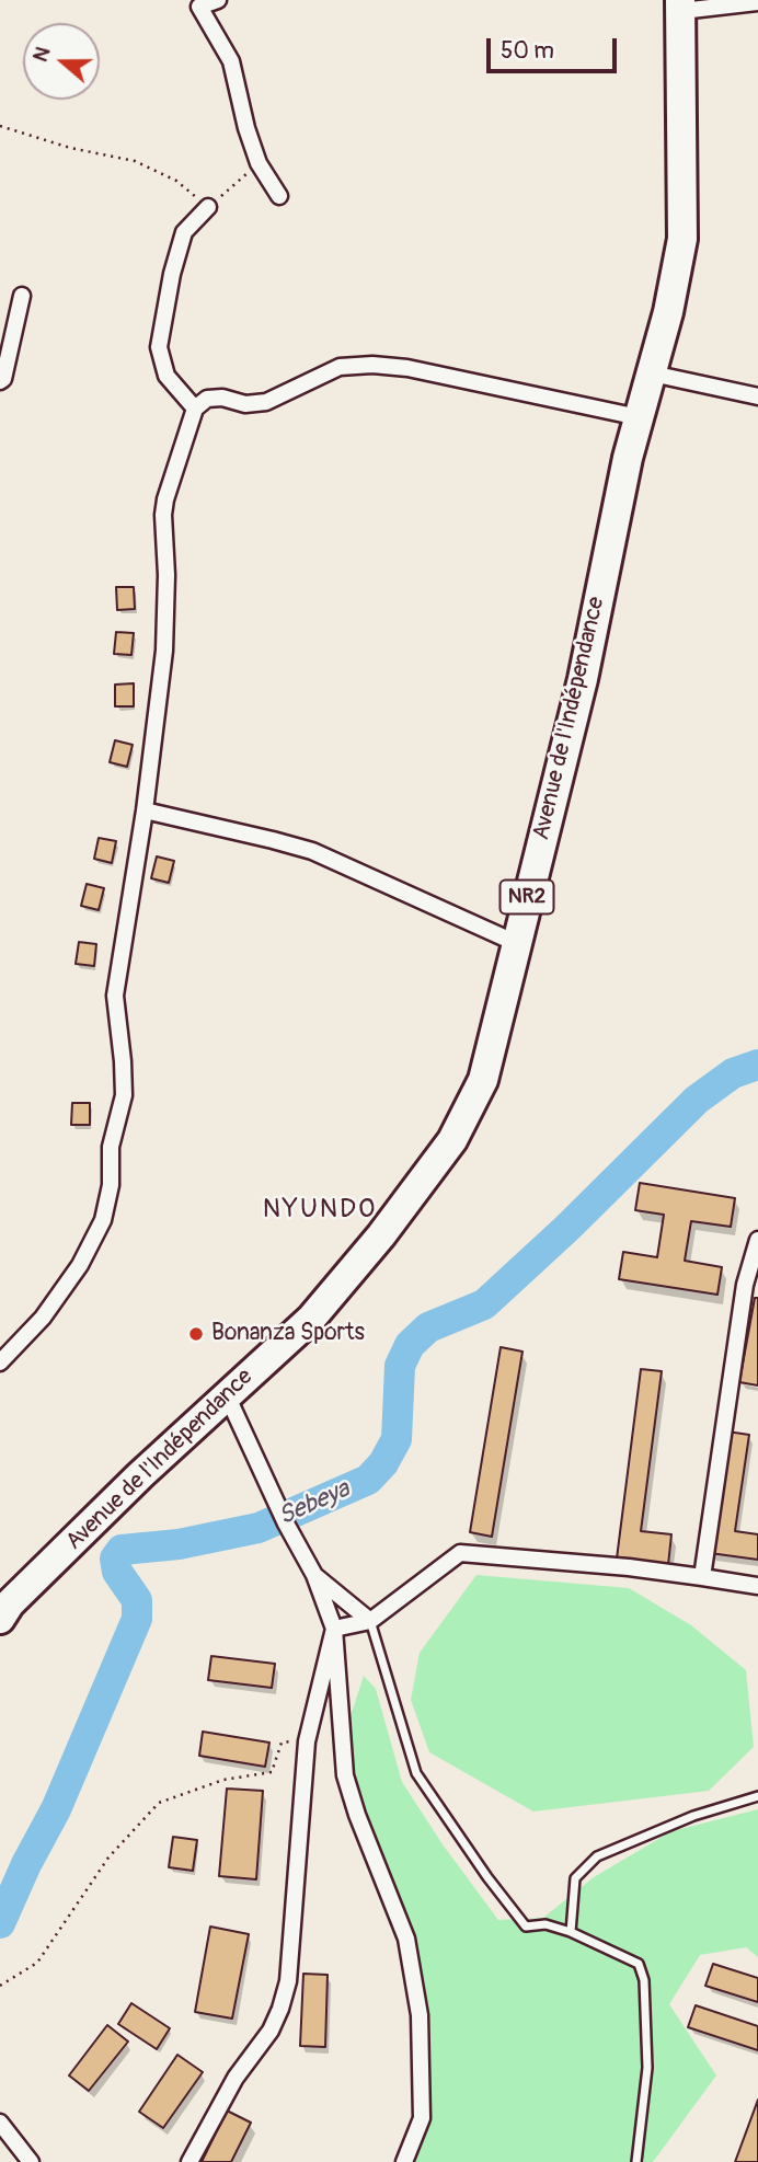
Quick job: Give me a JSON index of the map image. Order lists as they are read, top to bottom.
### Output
{
  "streets": {
    "highway": ["Avenue de l'Indépendance", "NR2"]
  },
  "districts": ["NYUNDO"],
  "water": ["Sebeya"],
  "places": ["Bonanza Sports"],
  "scale_bar": "50 m",
  "north": "left"
}
